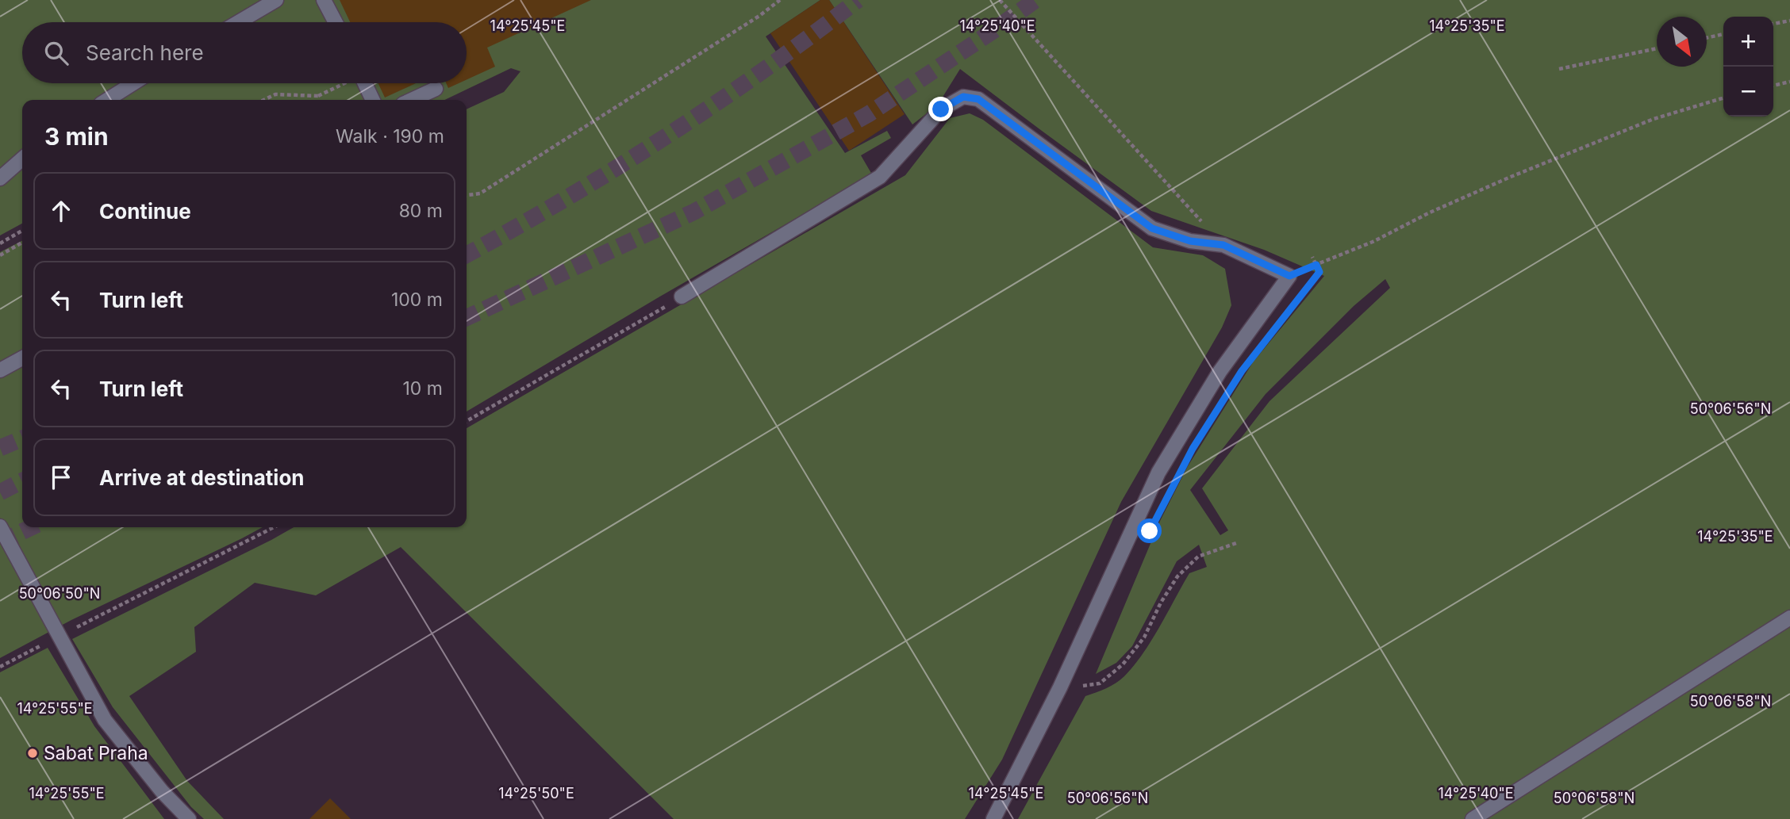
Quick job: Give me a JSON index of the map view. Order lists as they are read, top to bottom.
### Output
{
  "places": ["Sabat Praha"],
  "north": "bottom right",
  "page": {
    "map_buttons": ["+", "−"],
    "search": "Search here",
    "heading": ["3 min", "Walk · 190 m"],
    "list": [
      ["Continue", "80 m"],
      ["Turn left", "100 m"],
      ["Turn left", "10 m"],
      "Arrive at destination"
    ]
  },
  "coordinates": [
    "14°25'45\"E",
    "14°25'40\"E",
    "14°25'35\"E",
    "50°06'56\"N",
    "50°06'50\"N",
    "50°06'58\"N",
    "14°25'55\"E",
    "14°25'50\"E"
  ]
}
